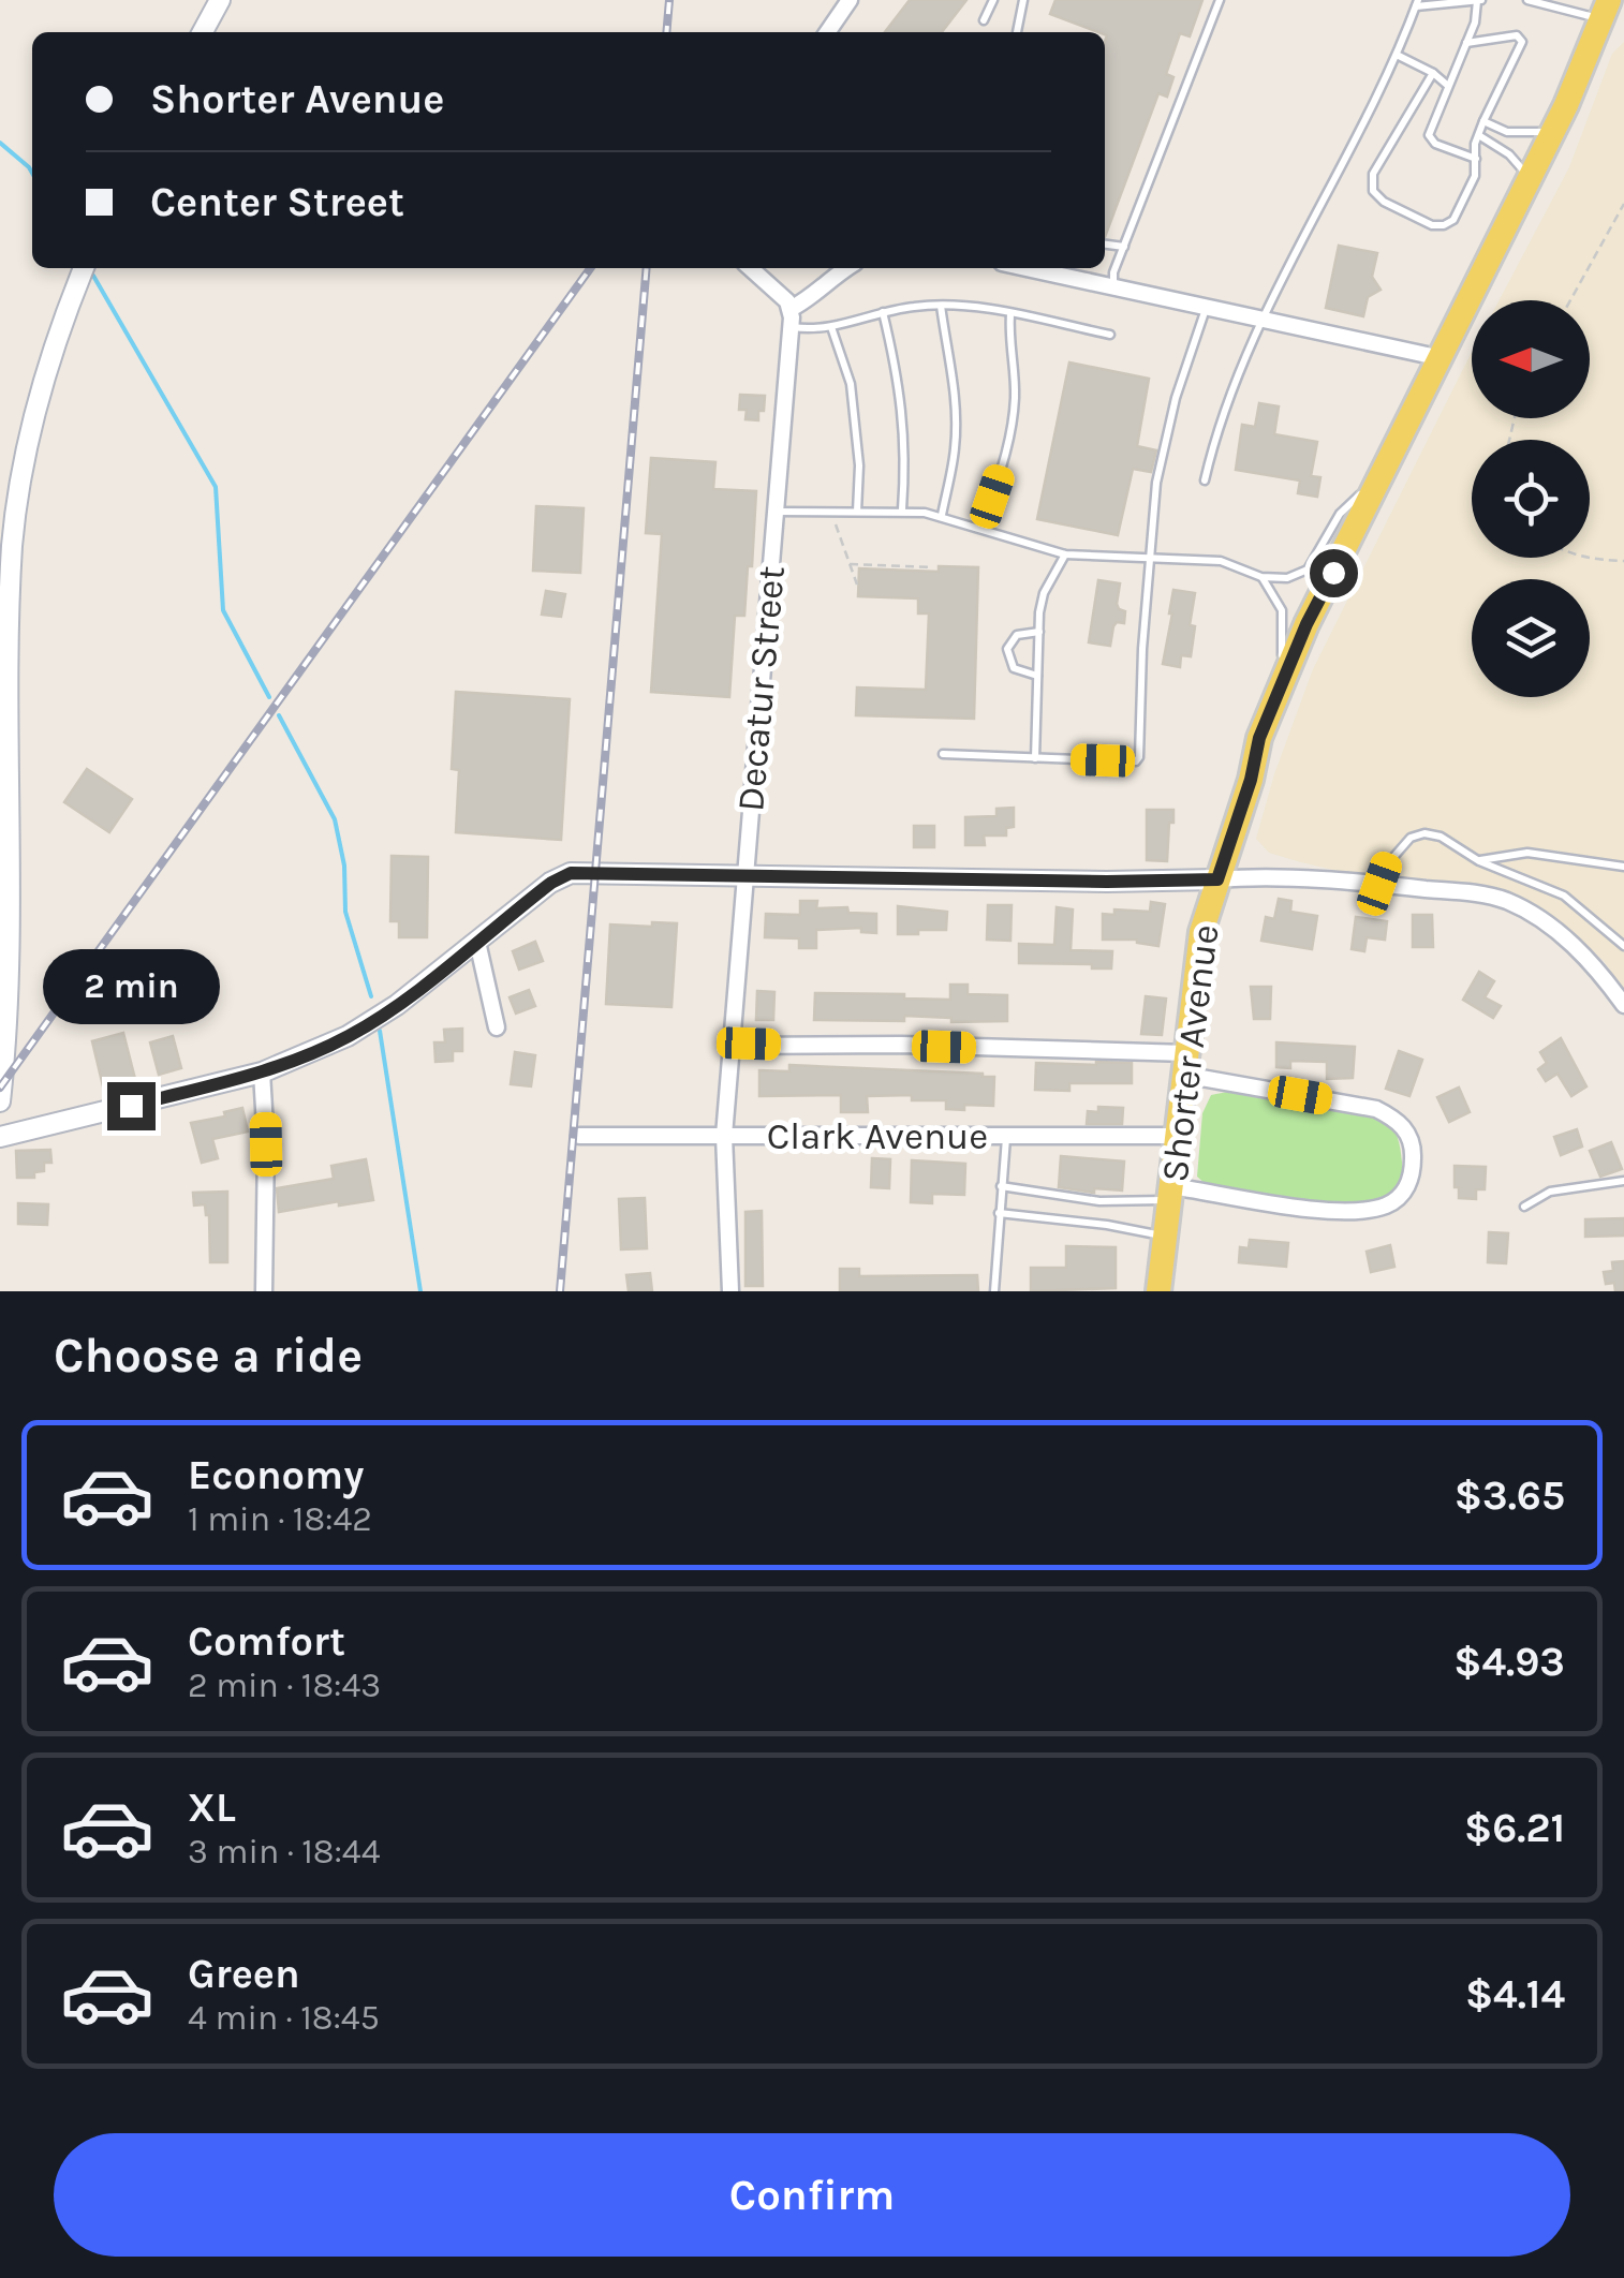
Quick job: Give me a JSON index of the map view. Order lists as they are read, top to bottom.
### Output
{
  "streets": {
    "main road": ["Shorter Avenue"],
    "street": ["Decatur Street", "Clark Avenue"]
  },
  "crossings": [
    ["Decatur Street", "Clark Avenue"],
    ["Shorter Avenue", "Clark Avenue"]
  ],
  "north": "left",
  "page": {
    "banner": ["Shorter Avenue", "Center Street"],
    "bubble": "2 min",
    "heading": "Choose a ride",
    "list": [
      {
        "name": "Economy",
        "note": "1 min · 18:42",
        "value": "$3.65"
      },
      {
        "name": "Comfort",
        "note": "2 min · 18:43",
        "value": "$4.93"
      },
      {
        "name": "XL",
        "note": "3 min · 18:44",
        "value": "$6.21"
      },
      {
        "name": "Green",
        "note": "4 min · 18:45",
        "value": "$4.14"
      }
    ],
    "buttons": "Confirm"
  }
}
